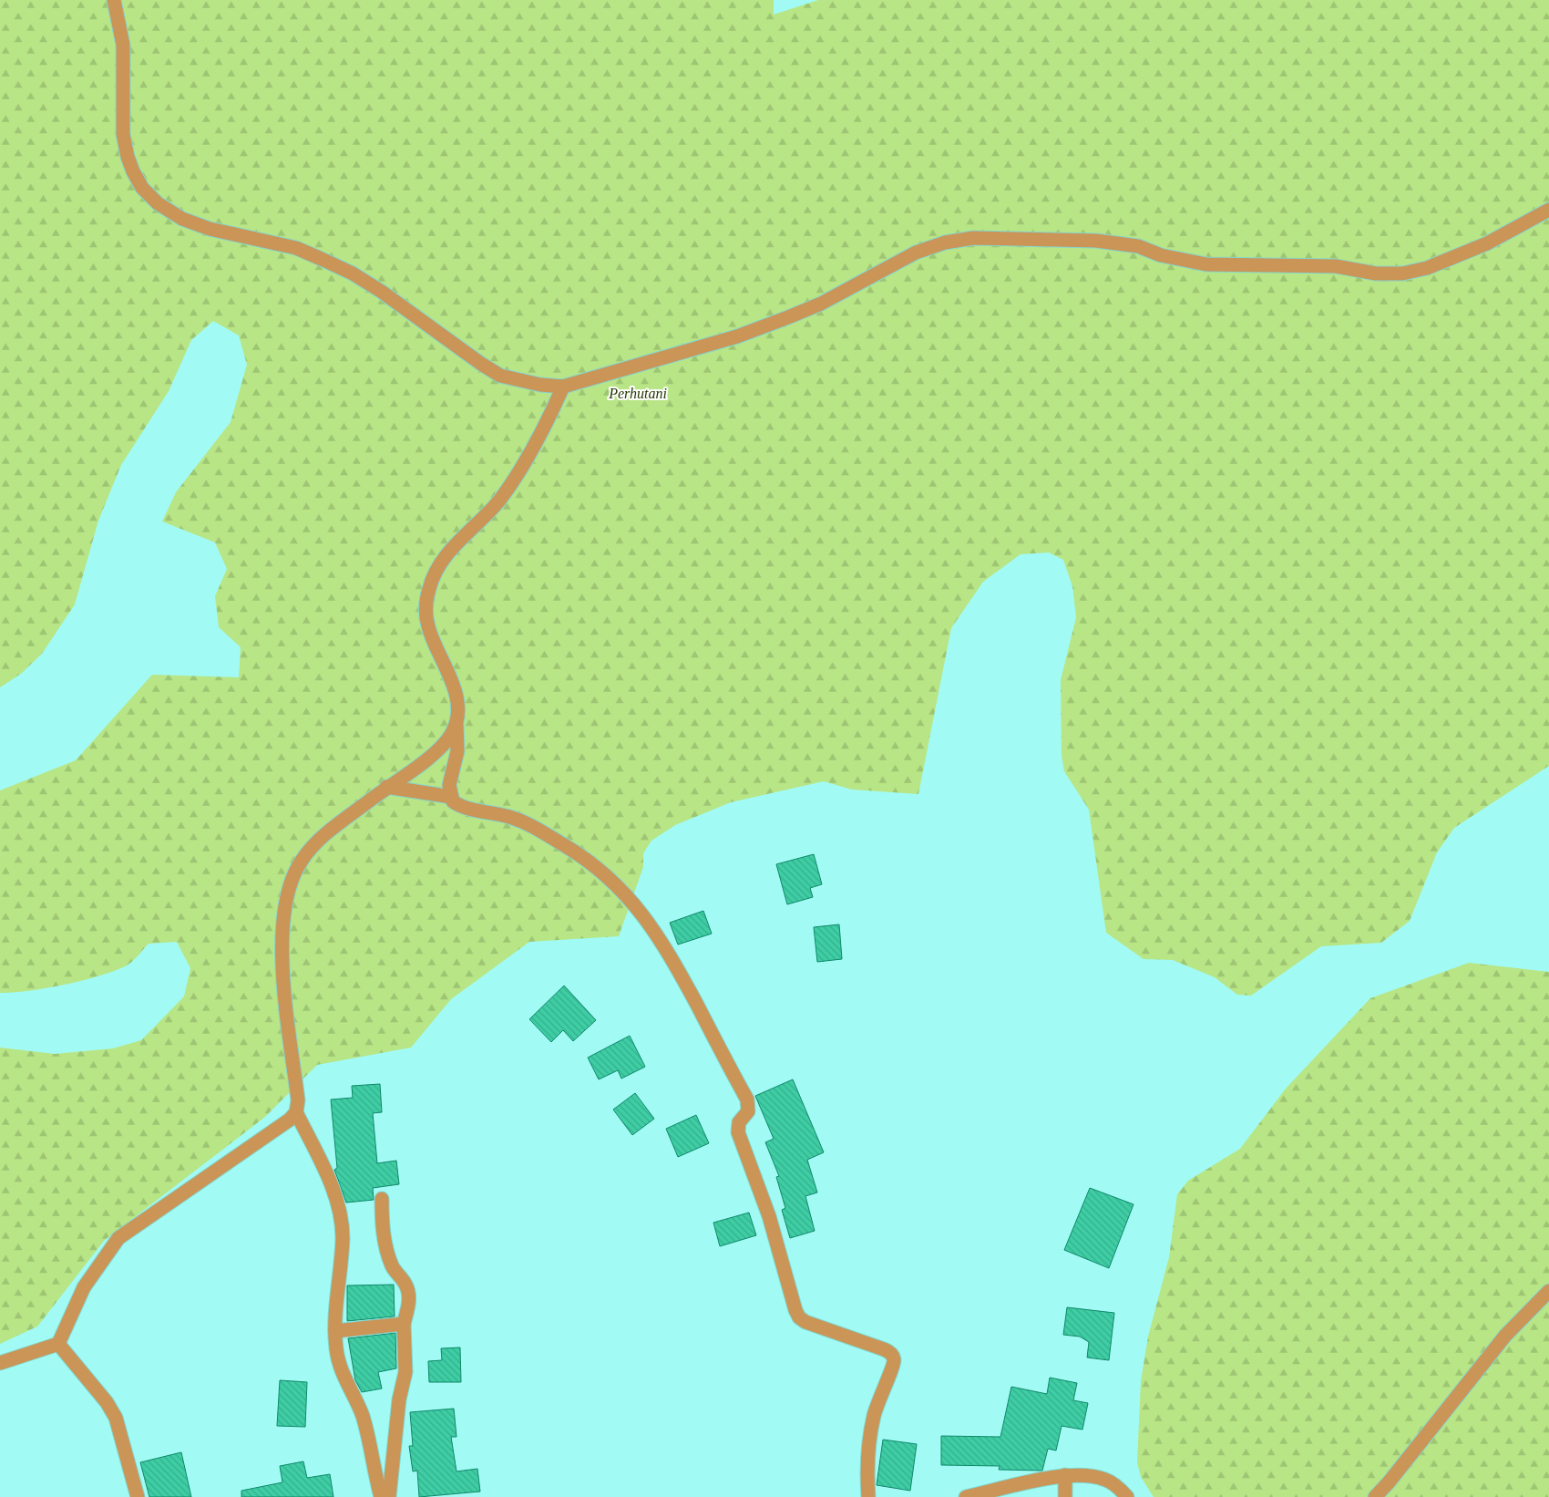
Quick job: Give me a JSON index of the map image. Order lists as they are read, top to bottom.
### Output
{
  "parks": ["Perhutani"]
}
